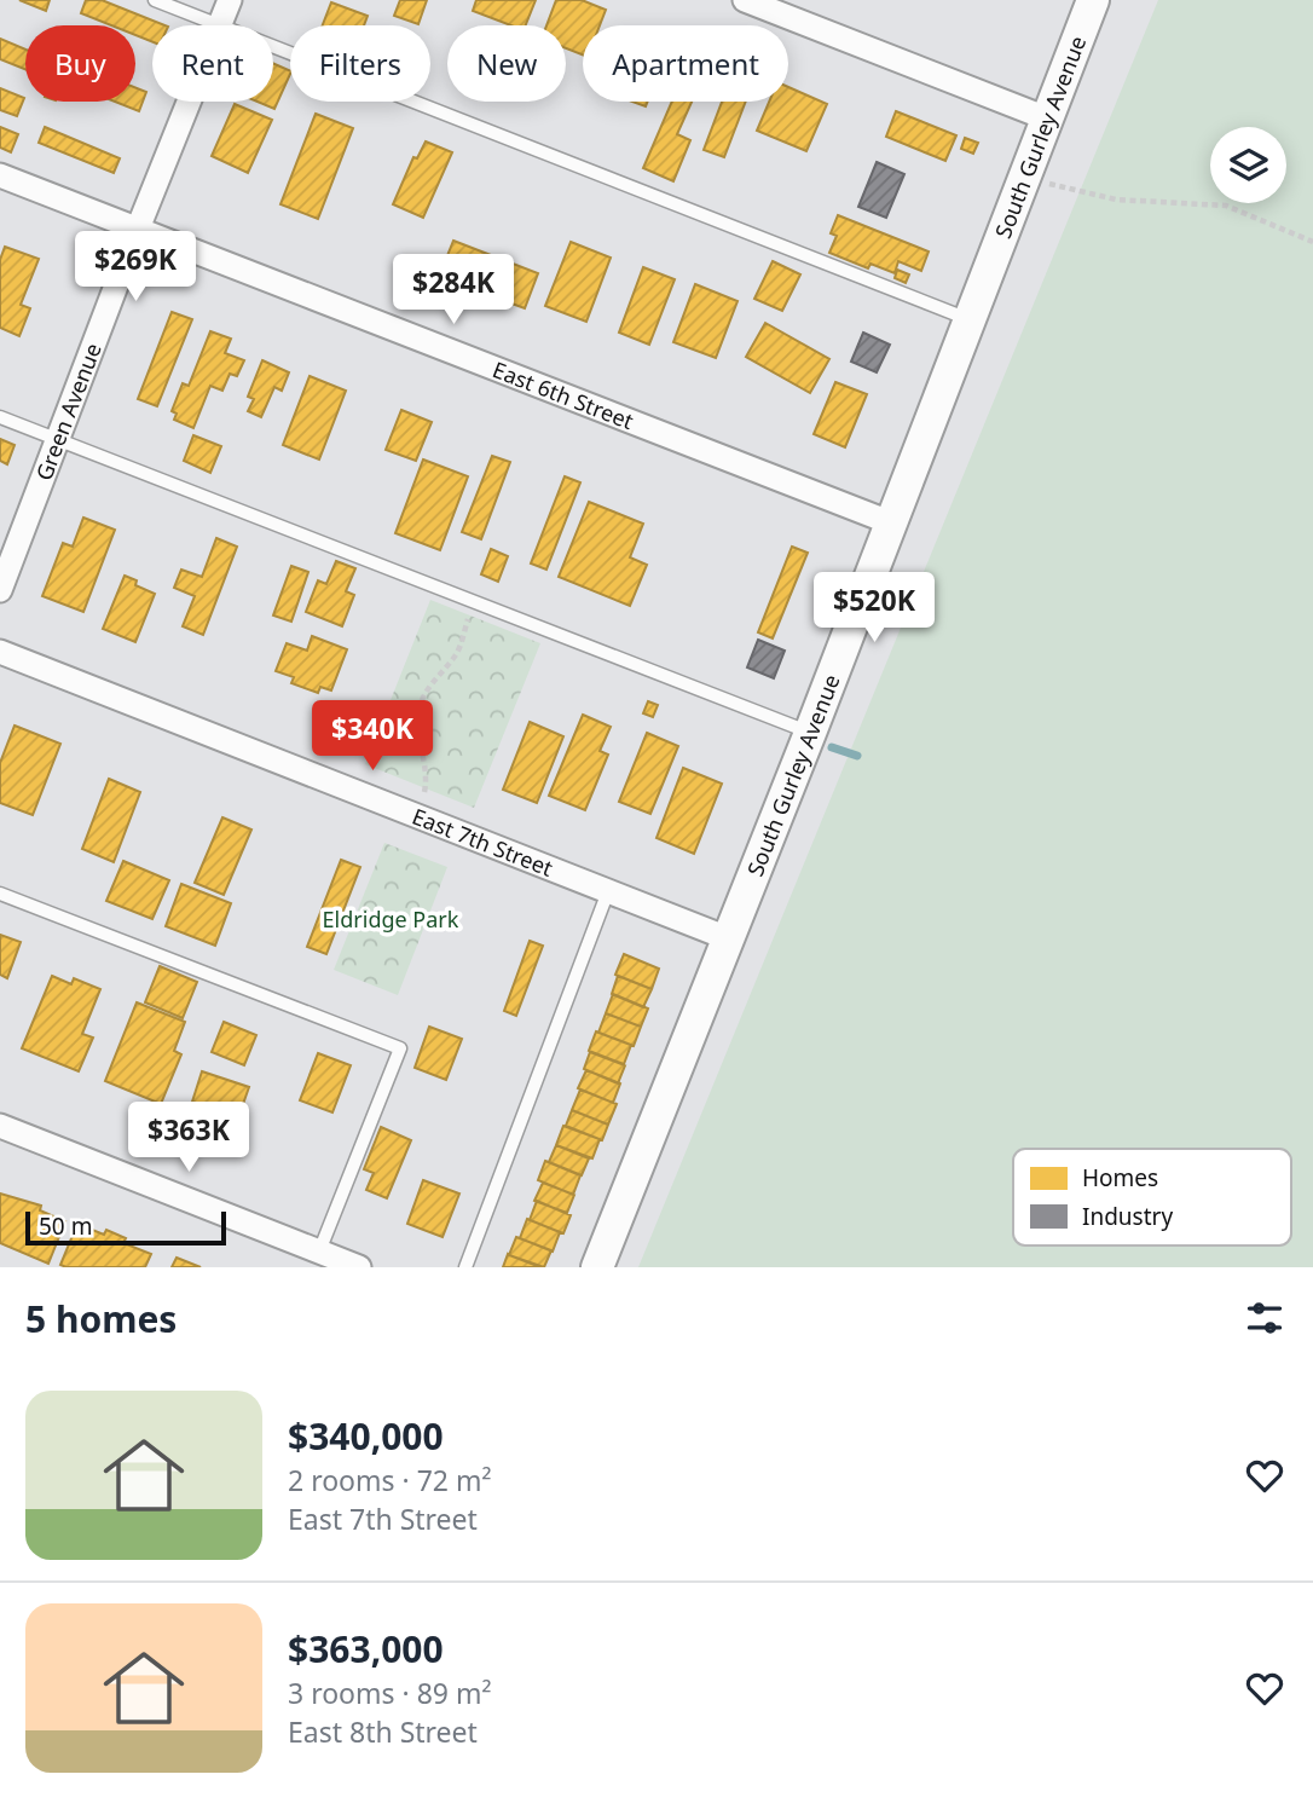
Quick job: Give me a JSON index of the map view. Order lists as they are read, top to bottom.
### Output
{
  "streets": {
    "street": [
      "South Gurley Avenue",
      "East 6th Street",
      "Green Avenue",
      "East 7th Street"
    ]
  },
  "crossings": [
    ["South Gurley Avenue", "East 6th Street"],
    ["South Gurley Avenue", "East 7th Street"],
    ["East 6th Street", "Green Avenue"]
  ],
  "parks": ["Eldridge Park"],
  "legend": ["Homes", "Industry"],
  "scale_bar": "50 m",
  "page": {
    "chip": [
      "Buy",
      "Rent",
      "Filters",
      "New",
      "Apartment"
    ],
    "price": [
      "$269K",
      "$284K",
      "$520K",
      "$340K",
      "$363K"
    ],
    "scale": "50 m",
    "heading": "5 homes",
    "list": [
      {
        "name": "$340,000",
        "note": "2 rooms · 72 m² · East 7th Street"
      },
      {
        "name": "$363,000",
        "note": "3 rooms · 89 m² · East 8th Street"
      }
    ]
  }
}
